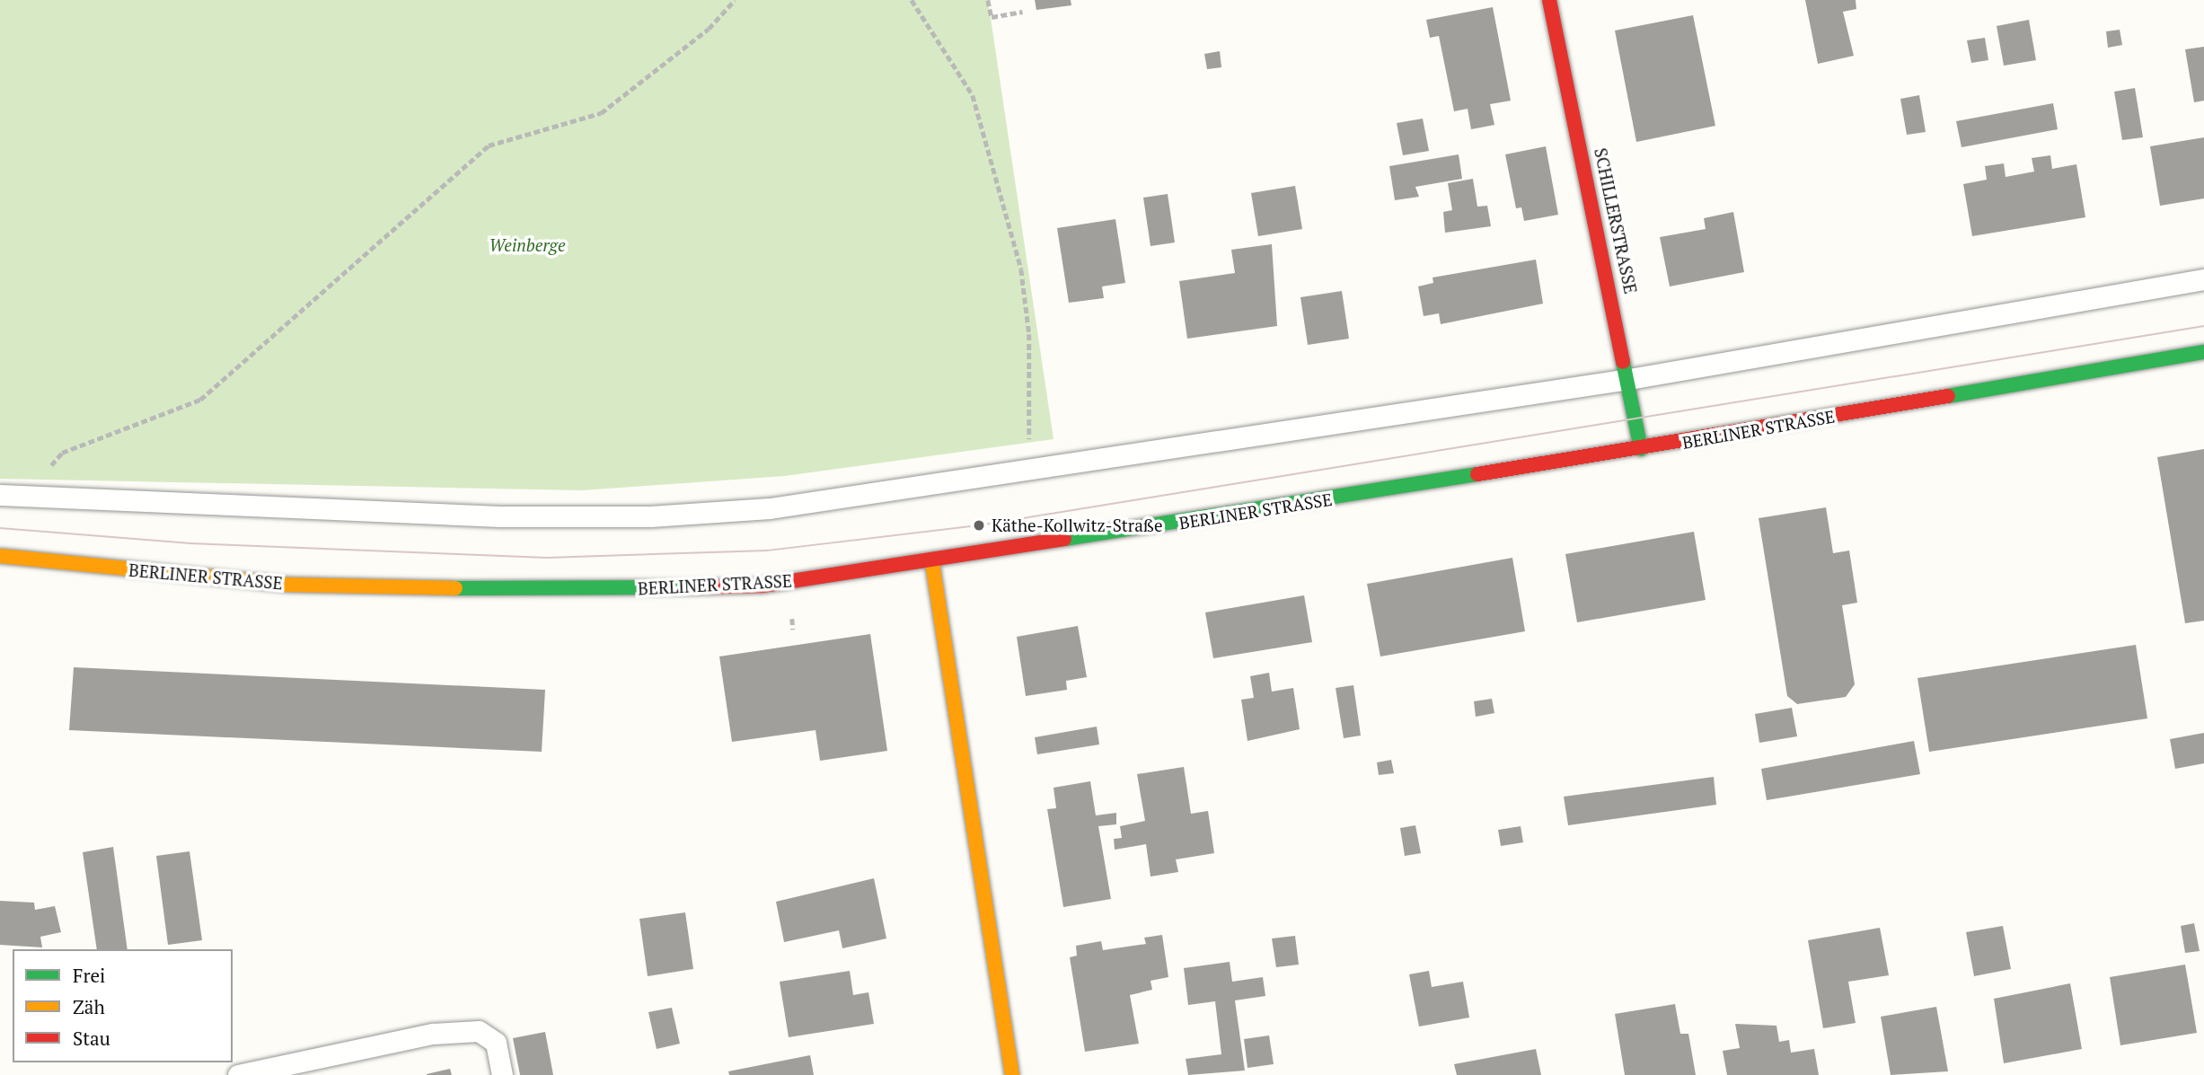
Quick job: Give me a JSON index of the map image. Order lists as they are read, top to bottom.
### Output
{
  "streets": {
    "street": ["SCHILLERSTRASSE", "BERLINER STRASSE"]
  },
  "crossings": [
    ["SCHILLERSTRASSE", "BERLINER STRASSE"]
  ],
  "parks": ["Weinberge"],
  "places": ["Käthe-Kollwitz-Straße"],
  "legend": ["Frei", "Zäh", "Stau"]
}
